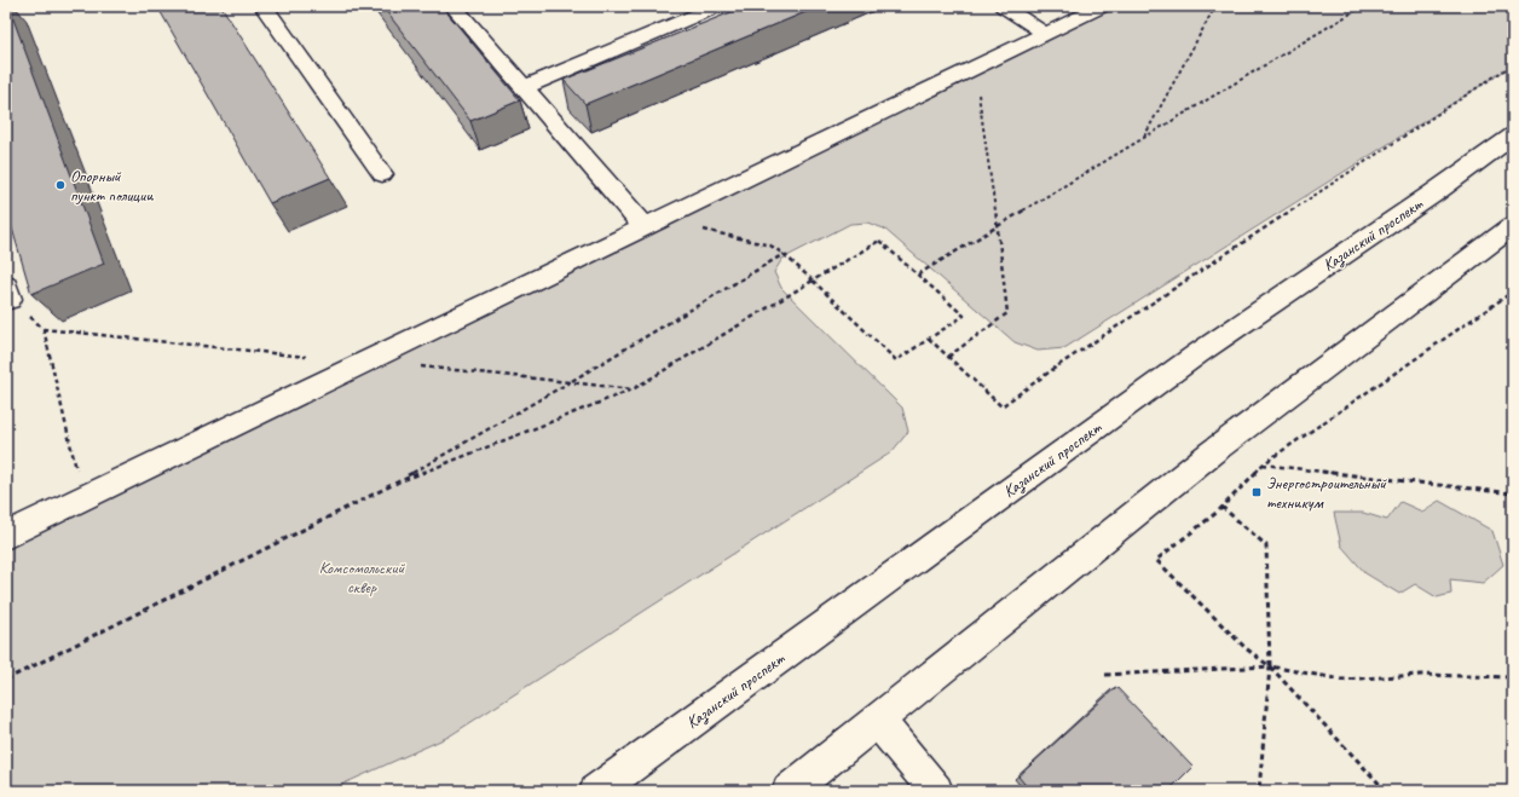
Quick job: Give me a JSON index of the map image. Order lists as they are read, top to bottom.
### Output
{
  "streets": {
    "main road": ["Казанский проспект"]
  },
  "parks": ["Комсомольский сквер"],
  "places": {
    "other": ["Опорный пункт полиции"],
    "transit": ["Энергостроительный техникум"]
  }
}
